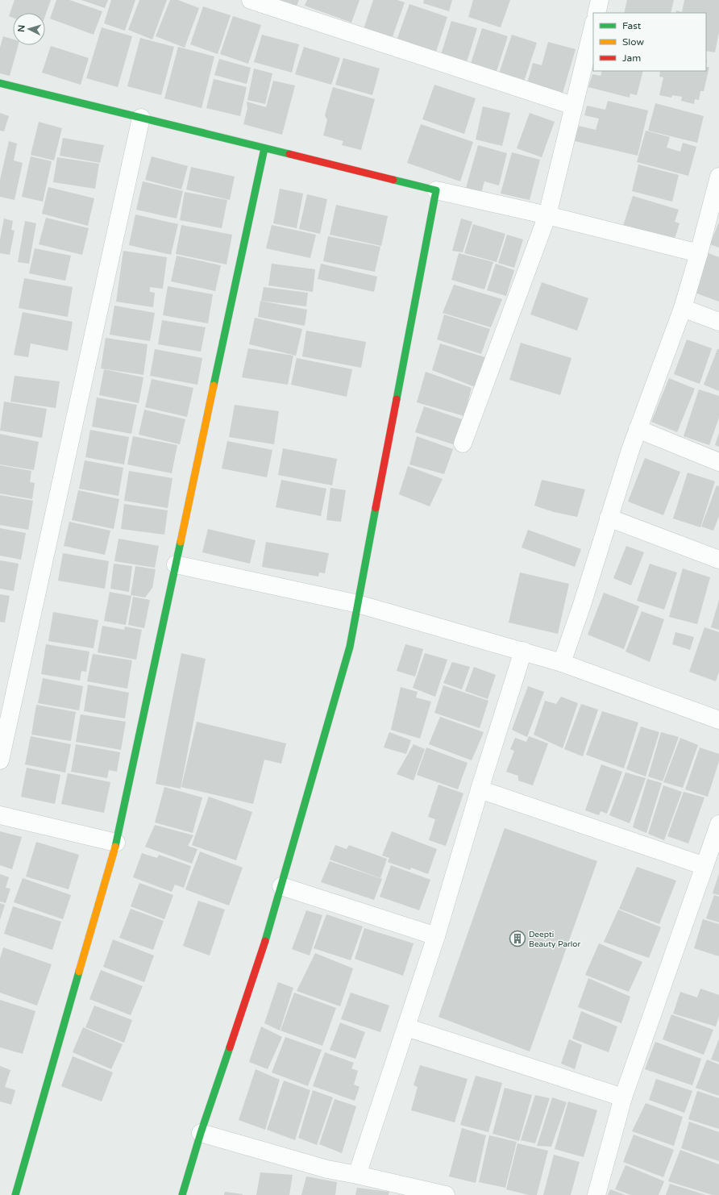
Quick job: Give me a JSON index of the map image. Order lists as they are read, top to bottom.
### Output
{
  "places": {
    "building": ["Deepti Beauty Parlor"]
  },
  "legend": ["Fast", "Slow", "Jam"],
  "north": "left"
}
